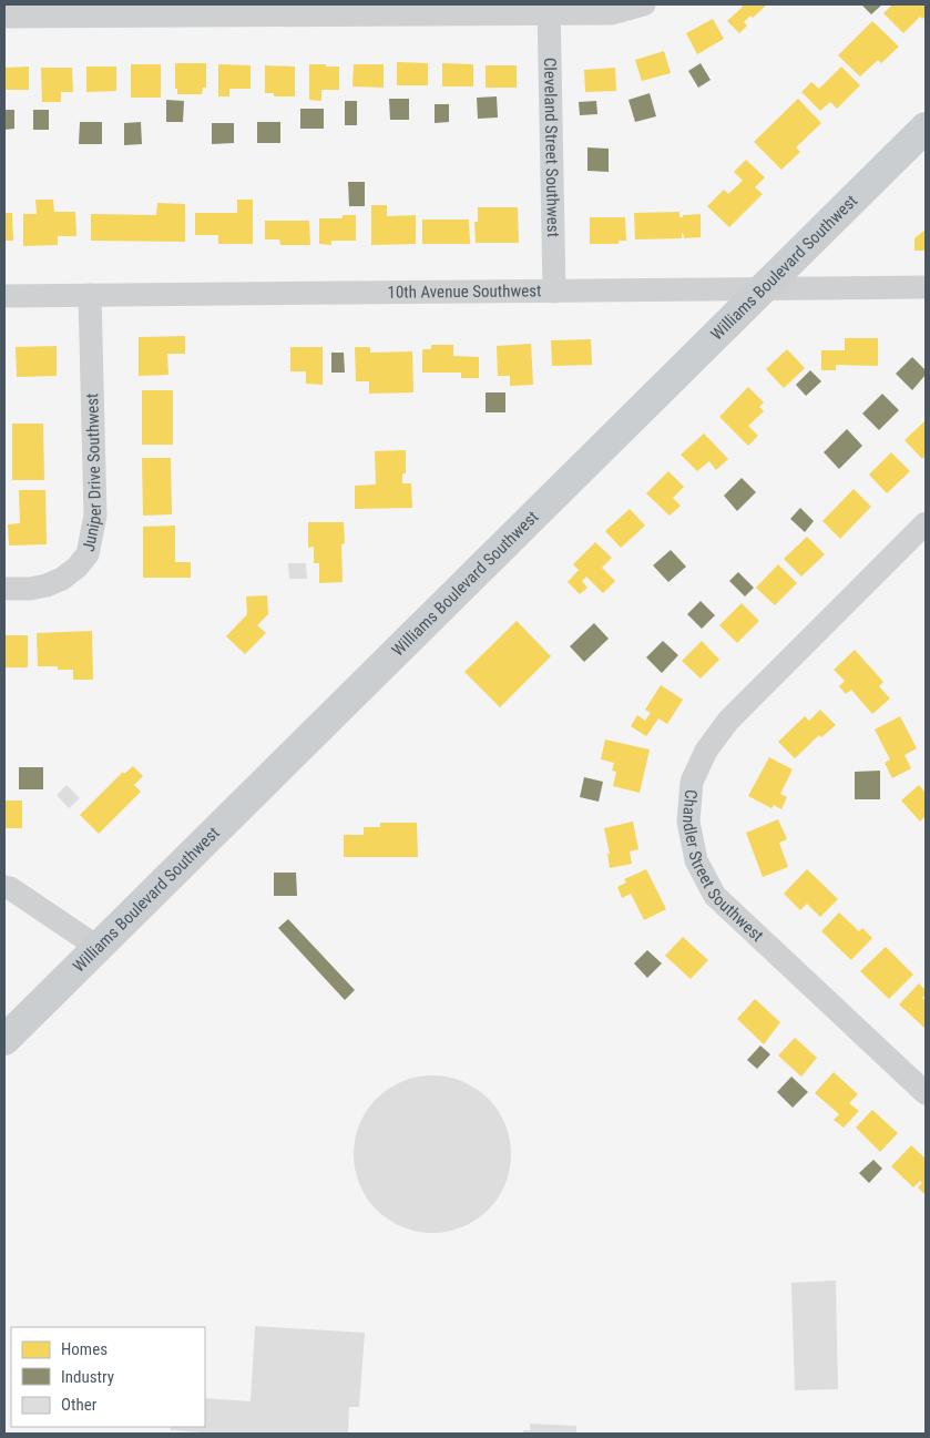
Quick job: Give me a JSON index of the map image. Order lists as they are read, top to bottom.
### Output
{
  "streets": {
    "main road": ["Williams Boulevard Southwest"],
    "street": [
      "Cleveland Street Southwest",
      "10th Avenue Southwest",
      "Juniper Drive Southwest",
      "Chandler Street Southwest"
    ]
  },
  "crossings": [
    ["Cleveland Street Southwest", "10th Avenue Southwest"],
    ["Williams Boulevard Southwest", "10th Avenue Southwest"],
    ["10th Avenue Southwest", "Juniper Drive Southwest"]
  ],
  "legend": ["Homes", "Industry", "Other"]
}
